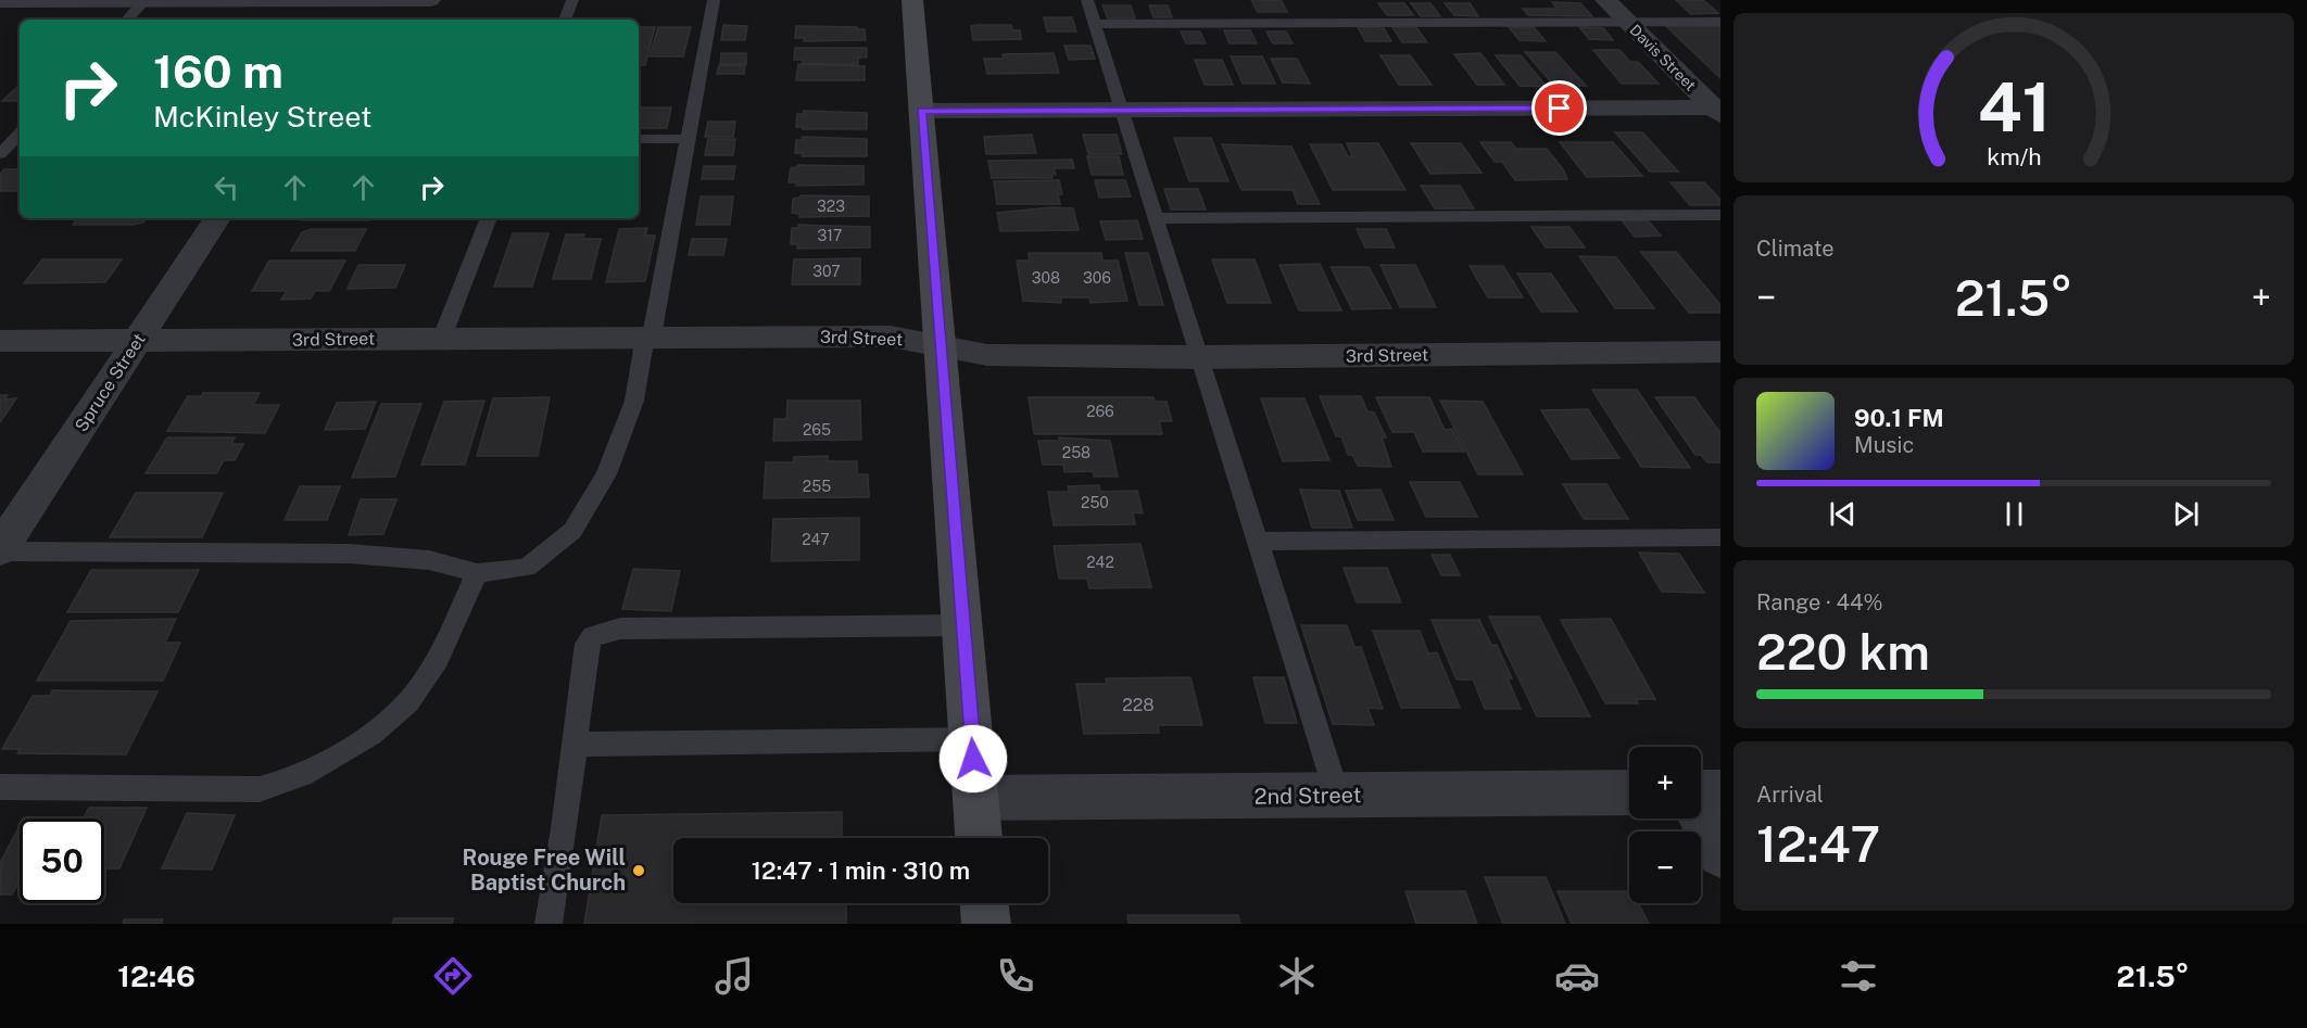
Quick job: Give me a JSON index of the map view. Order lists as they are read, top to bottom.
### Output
{
  "streets": {
    "street": [
      "Davis Street",
      "3rd Street",
      "Spruce Street",
      "2nd Street"
    ]
  },
  "crossings": [
    ["3rd Street", "Spruce Street"]
  ],
  "places": ["Rouge Free Will Baptist Church"],
  "house_numbers": [
    "323",
    "317",
    "307",
    "308",
    "306",
    "266",
    "265",
    "258",
    "255",
    "250",
    "247",
    "242",
    "228"
  ],
  "page": {
    "turn": ["160 m", "McKinley Street"],
    "tile": [
      "Climate",
      ["Range · 44%", "220 km"],
      ["Arrival", "12:47"]
    ],
    "heat": ["−", "21.5°", "+"],
    "song": ["90.1 FM", "Music"],
    "map_buttons": ["+", "−"],
    "limit": "50",
    "trip": "12:47 · 1 min · 310 m",
    "tabs": ["12:46", "21.5°"],
    "gauge": ["41", "km/h"]
  }
}
